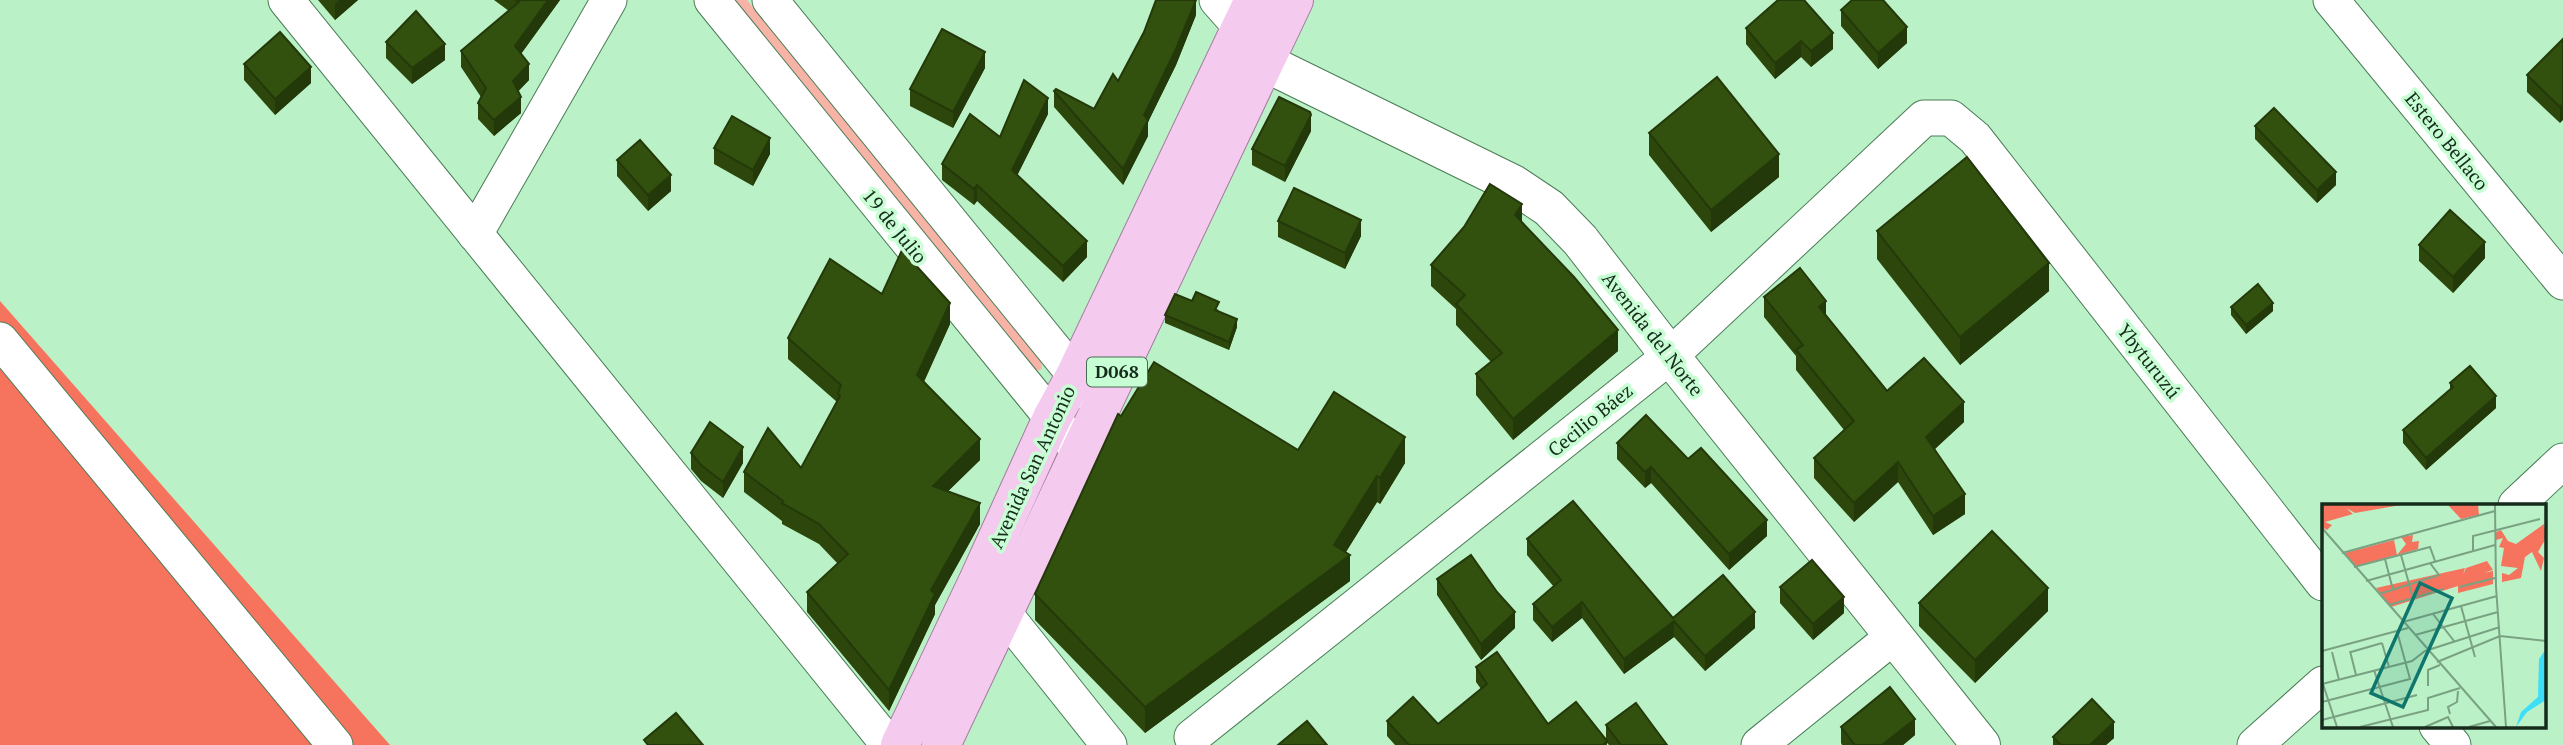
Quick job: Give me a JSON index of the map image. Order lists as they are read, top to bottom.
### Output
{
  "streets": {
    "main road": ["D068", "Avenida San Antonio"],
    "street": [
      "Estero Bellaco",
      "19 de Julio",
      "Avenida del Norte",
      "Ybyturuzú",
      "Cecilio Báez"
    ]
  },
  "crossings": [
    ["19 de Julio", "Avenida San Antonio"],
    ["Avenida del Norte", "Cecilio Báez"],
    ["Avenida del Norte", "Avenida San Antonio"],
    ["Ybyturuzú", "Cecilio Báez"]
  ]
}
